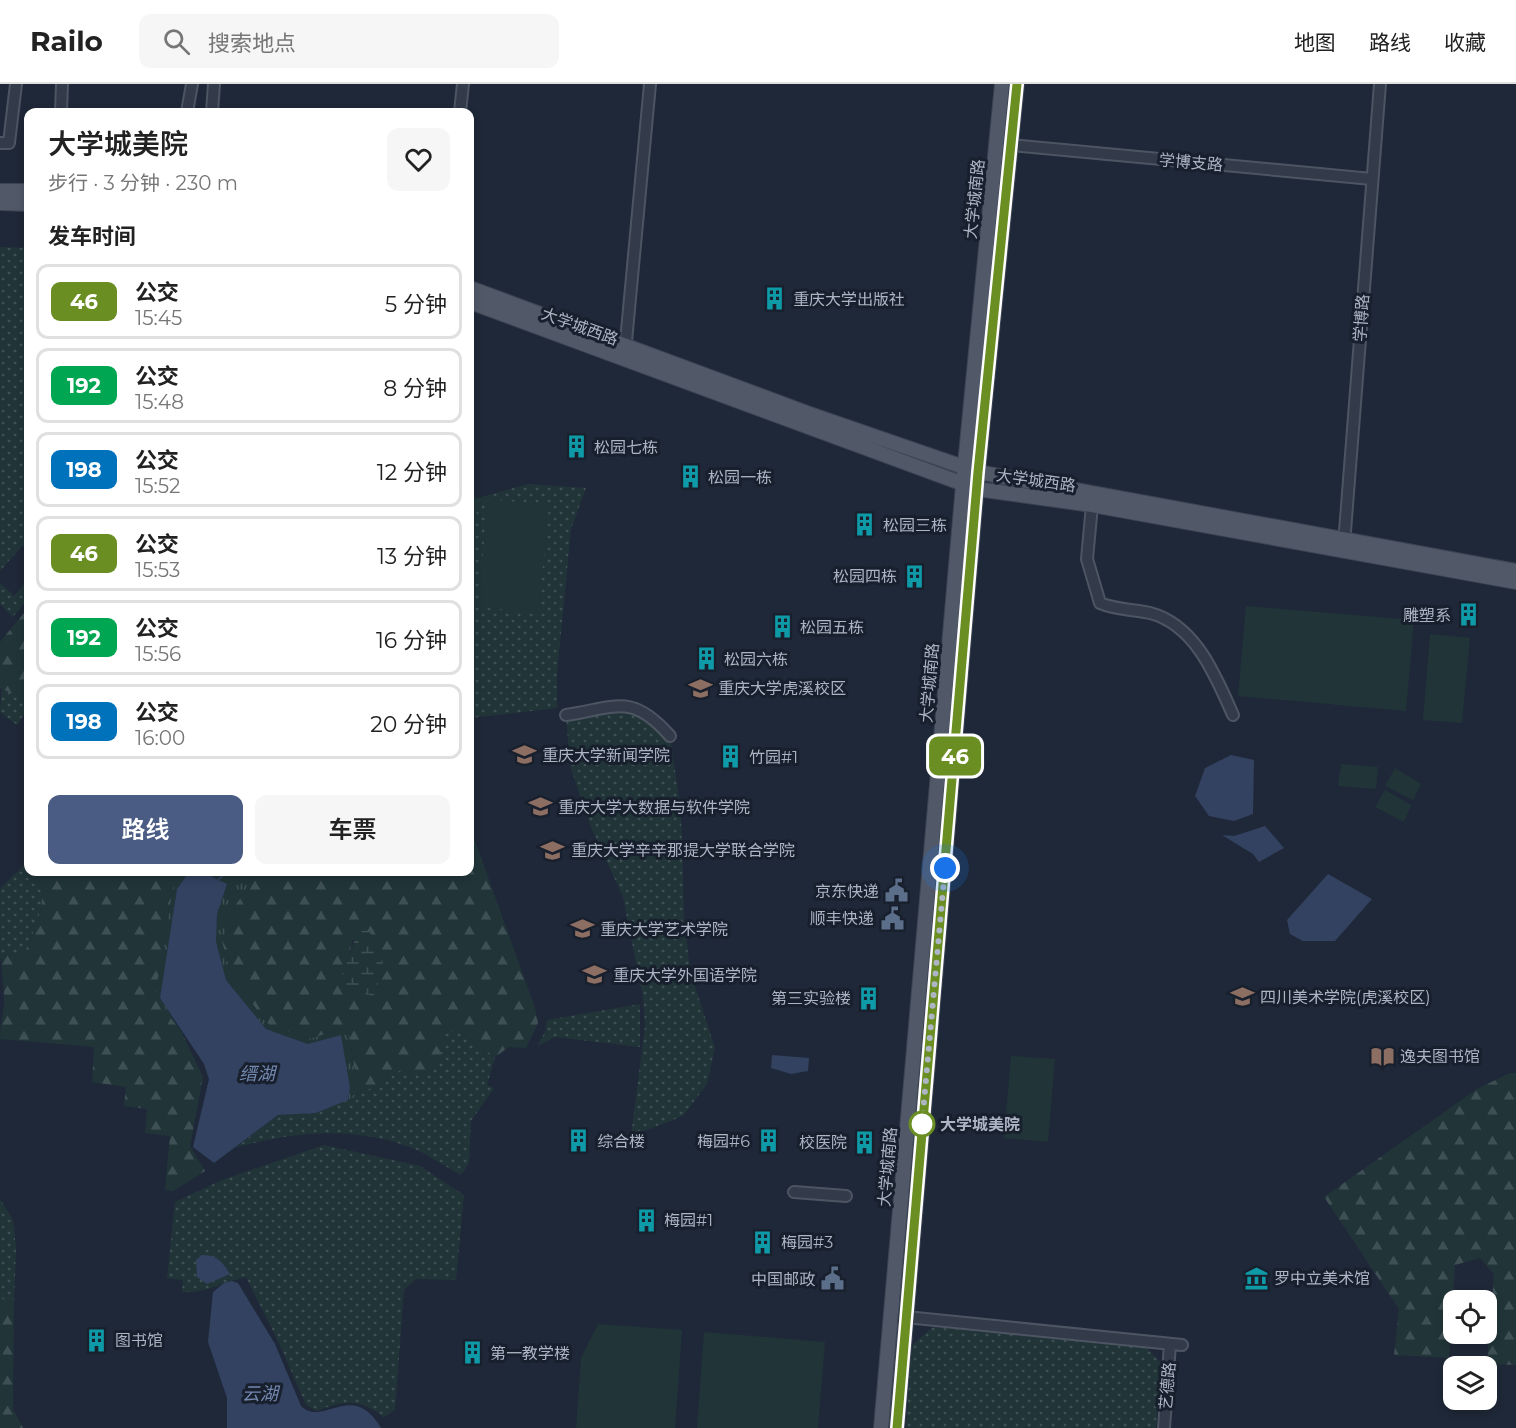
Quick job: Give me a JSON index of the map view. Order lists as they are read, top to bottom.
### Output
{
  "streets": {
    "main road": ["大学城南路", "大学城西路"],
    "street": ["学博支路", "学博路", "艺德路"]
  },
  "crossings": [
    ["学博支路", "大学城南路"],
    ["学博支路", "学博路"],
    ["大学城南路", "大学城西路"],
    ["学博路", "大学城西路"]
  ],
  "water": ["缙湖", "云湖"],
  "places": {
    "building": [
      "重庆大学出版社",
      "松园七栋",
      "松园一栋",
      "松园三栋",
      "松园四栋",
      "雕塑系",
      "松园五栋",
      "松园六栋",
      "竹园#1",
      "第三实验楼",
      "综合楼",
      "梅园#6",
      "校医院",
      "梅园#1",
      "梅园#3",
      "图书馆",
      "第一教学楼"
    ],
    "school or university": [
      "重庆大学虎溪校区",
      "重庆大学新闻学院",
      "重庆大学大数据与软件学院",
      "重庆大学辛辛那提大学联合学院",
      "重庆大学艺术学院",
      "重庆大学外国语学院",
      "四川美术学院(虎溪校区)"
    ],
    "public building": ["京东快递", "顺丰快递", "中国邮政"],
    "library": ["逸夫图书馆"],
    "other": ["大学城美院"],
    "museum": ["罗中立美术馆"]
  },
  "lines": ["bus line 46"],
  "page": {
    "header": "Railo",
    "search": "搜索地点",
    "nav": ["地图", "路线", "收藏"],
    "on_map": "46",
    "heading": [
      ["大学城美院", "步行 · 3 分钟 · 230 m"],
      "发车时间"
    ],
    "list": [
      {
        "mark": "46",
        "name": "公交",
        "note": "15:45",
        "value": "5 分钟"
      },
      {
        "mark": "192",
        "name": "公交",
        "note": "15:48",
        "value": "8 分钟"
      },
      {
        "mark": "198",
        "name": "公交",
        "note": "15:52",
        "value": "12 分钟"
      },
      {
        "mark": "46",
        "name": "公交",
        "note": "15:53",
        "value": "13 分钟"
      },
      {
        "mark": "192",
        "name": "公交",
        "note": "15:56",
        "value": "16 分钟"
      },
      {
        "mark": "198",
        "name": "公交",
        "note": "16:00",
        "value": "20 分钟"
      }
    ],
    "buttons": ["路线", "车票"]
  }
}
